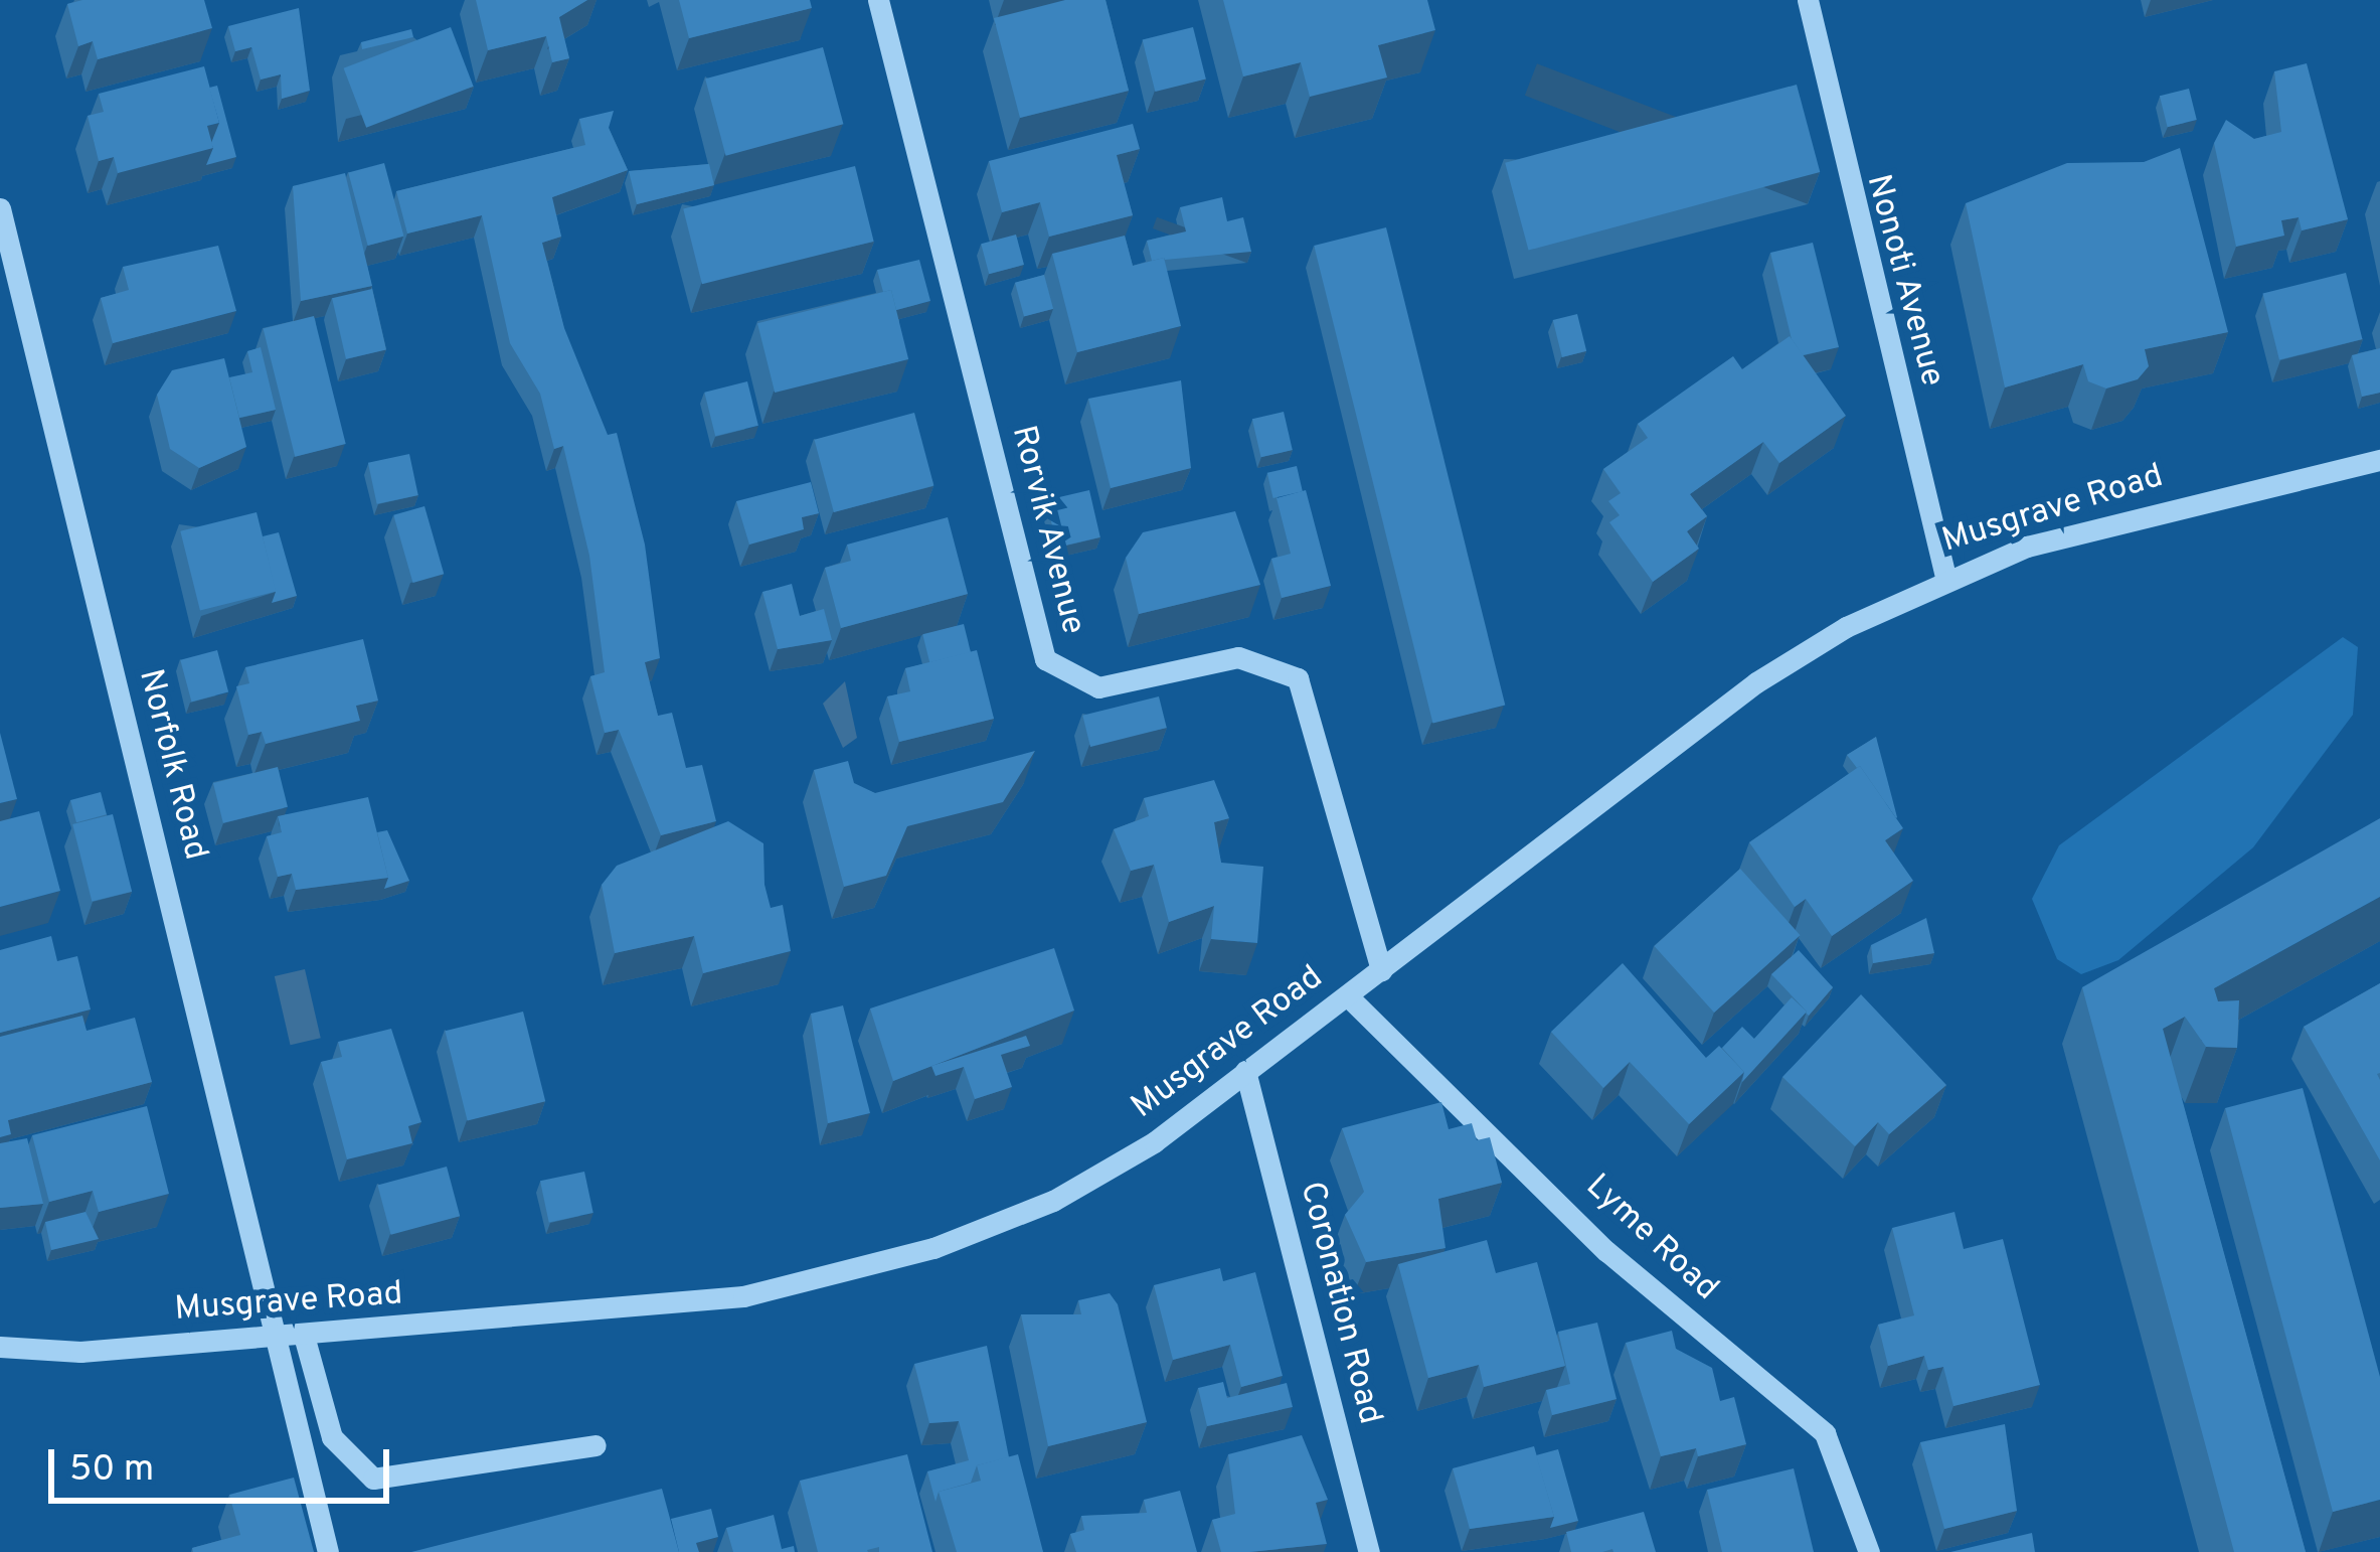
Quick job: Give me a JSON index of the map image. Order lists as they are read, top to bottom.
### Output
{
  "streets": {
    "street": [
      "Nonoti Avenue",
      "Musgrave Road",
      "Rorvik Avenue",
      "Norfolk Road",
      "Lyme Road",
      "Coronation Road"
    ]
  },
  "crossings": [
    ["Nonoti Avenue", "Musgrave Road"],
    ["Musgrave Road", "Rorvik Avenue"],
    ["Musgrave Road", "Norfolk Road"],
    ["Musgrave Road", "Lyme Road"],
    ["Musgrave Road", "Coronation Road"]
  ],
  "scale_bar": "50 m"
}
